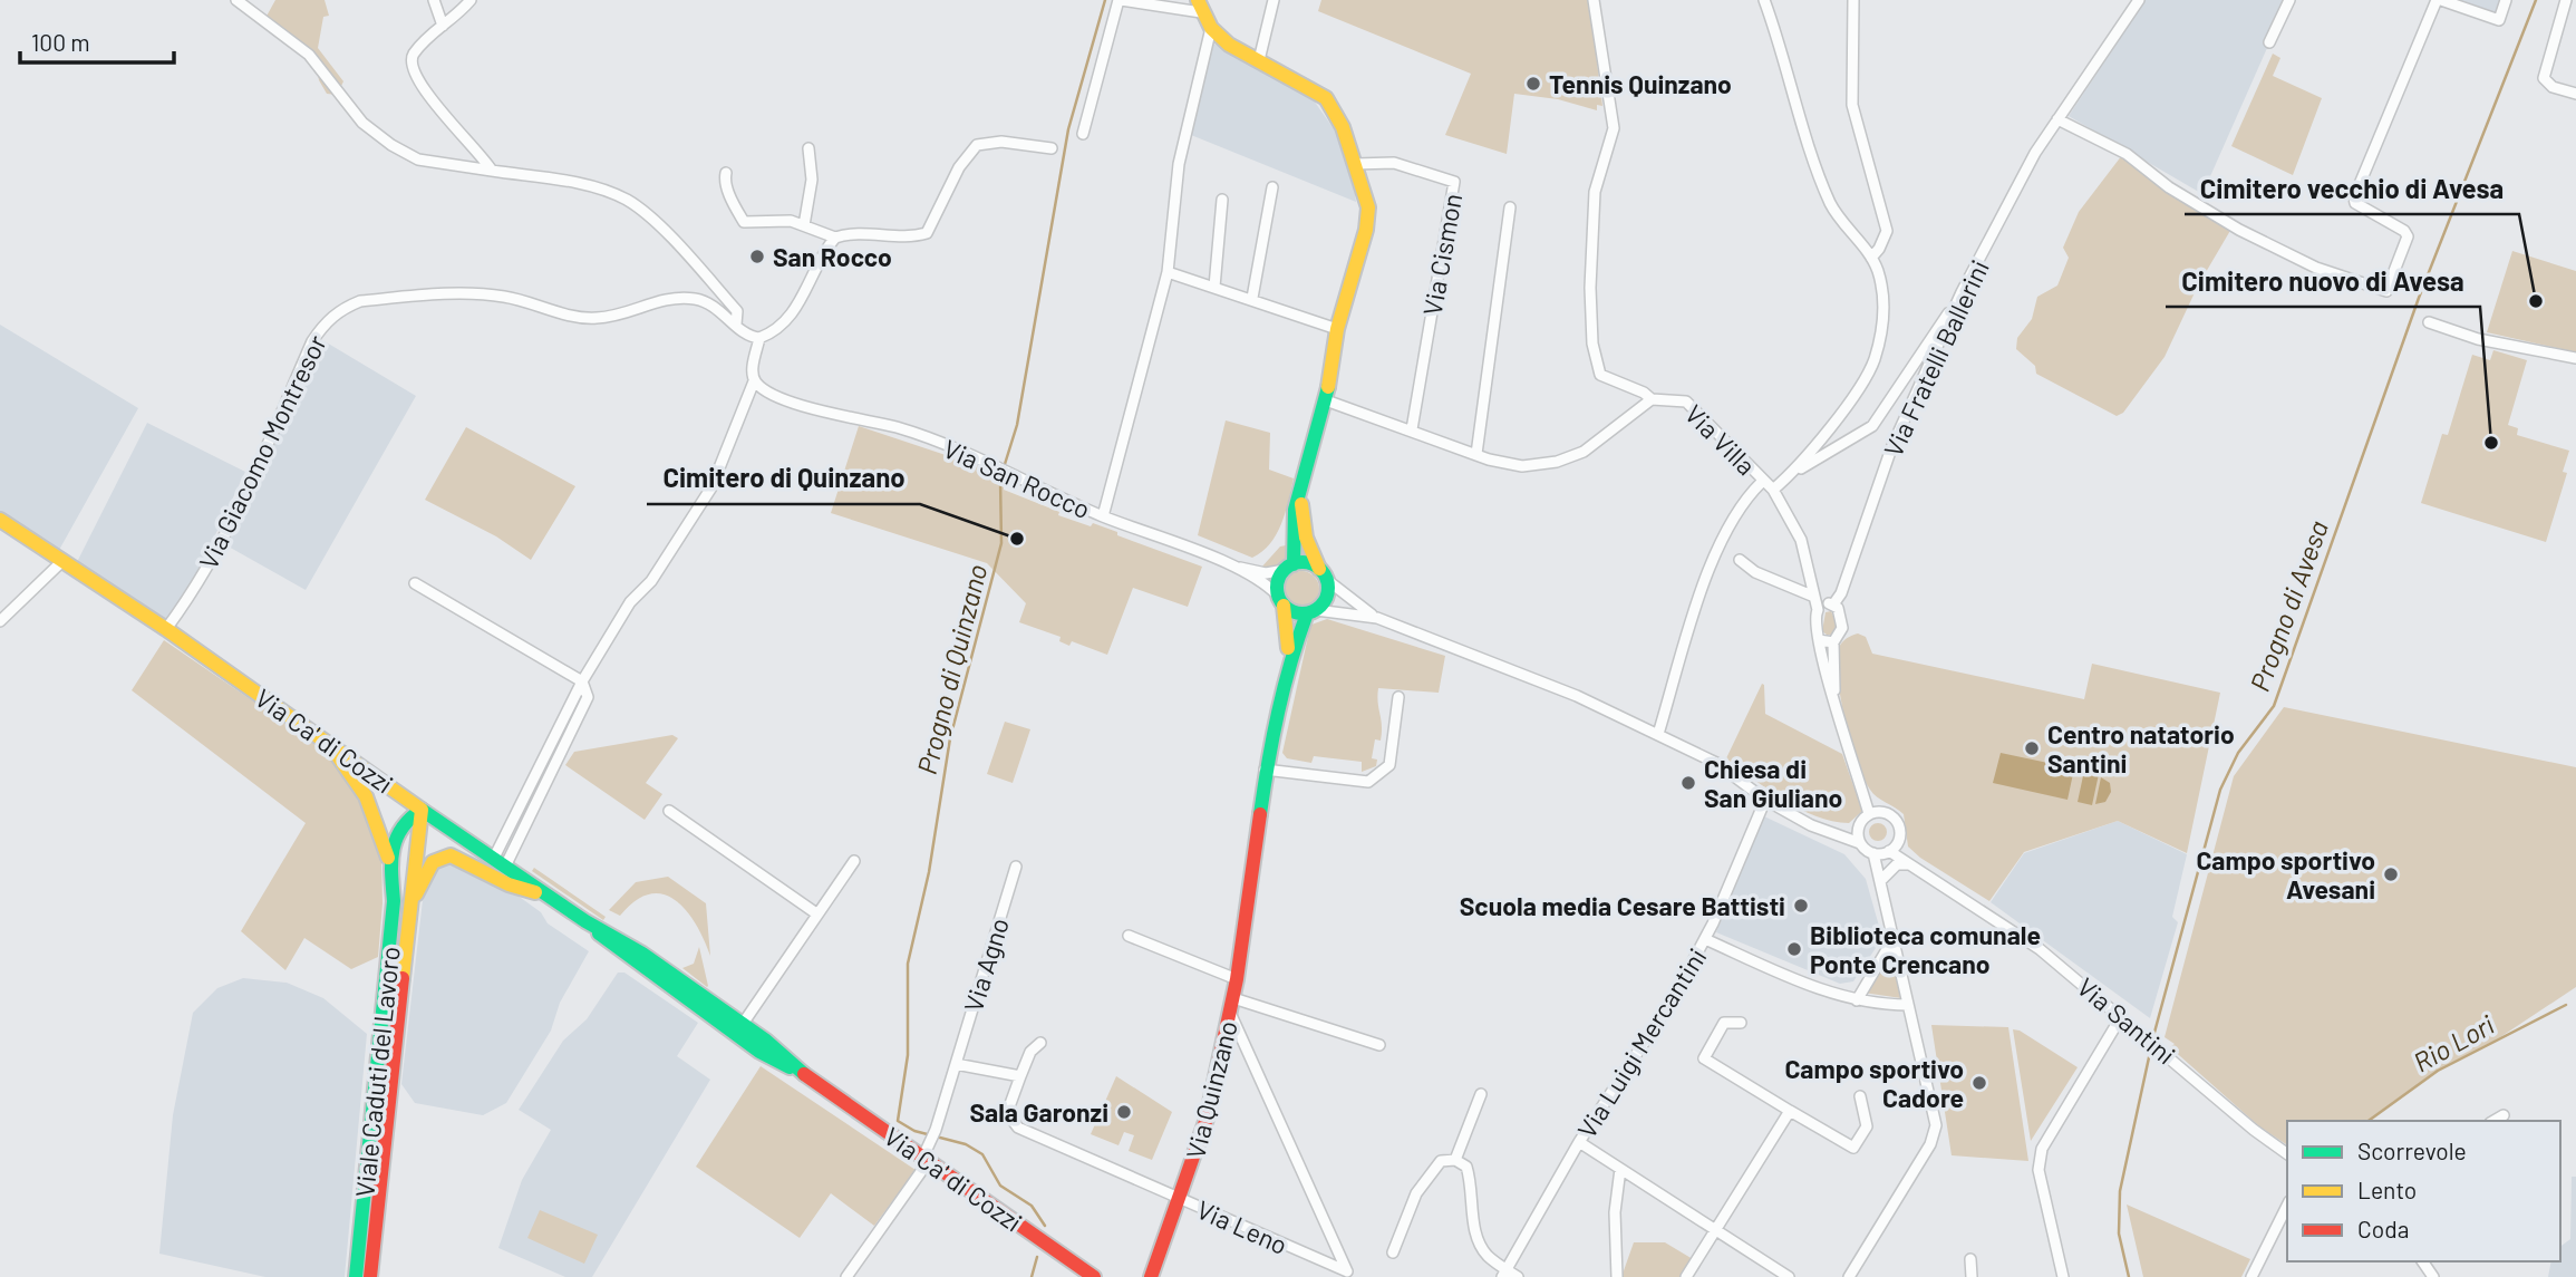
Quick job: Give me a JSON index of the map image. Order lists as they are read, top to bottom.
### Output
{
  "streets": {
    "main road": ["Via Ca' di Cozzi", "Viale Caduti del Lavoro", "Via Quinzano"],
    "street": [
      "Via Cismon",
      "Via Fratelli Ballerini",
      "Via Villa",
      "Via Giacomo Montresor",
      "Via San Rocco",
      "Via Agno",
      "Via Santini",
      "Via Luigi Mercantini",
      "Via Leno"
    ]
  },
  "crossings": [
    ["Via Cismon", "Via Villa"],
    ["Via Cismon", "Via Quinzano"],
    ["Via Fratelli Ballerini", "Via Villa"],
    ["Via Villa", "Via Santini"],
    ["Via Villa", "Via Quinzano"],
    ["Via Giacomo Montresor", "Via Ca' di Cozzi"],
    ["Via San Rocco", "Via Quinzano"],
    ["Via Ca' di Cozzi", "Via Agno"],
    ["Via Ca' di Cozzi", "Viale Caduti del Lavoro"],
    ["Via Santini", "Via Luigi Mercantini"],
    ["Via Quinzano", "Via Leno"]
  ],
  "water": ["Progno di Avesa", "Progno di Quinzano", "Rio Lori"],
  "places": [
    "Tennis Quinzano",
    "San Rocco",
    "Cimitero vecchio di Avesa",
    "Cimitero nuovo di Avesa",
    "Cimitero di Quinzano",
    "Centro natatorio Santini",
    "Chiesa di San Giuliano",
    "Campo sportivo Avesani",
    "Scuola media Cesare Battisti",
    "Biblioteca comunale Ponte Crencano",
    "Campo sportivo Cadore",
    "Sala Garonzi"
  ],
  "legend": ["Scorrevole", "Lento", "Coda"],
  "scale_bar": "100 m"
}
